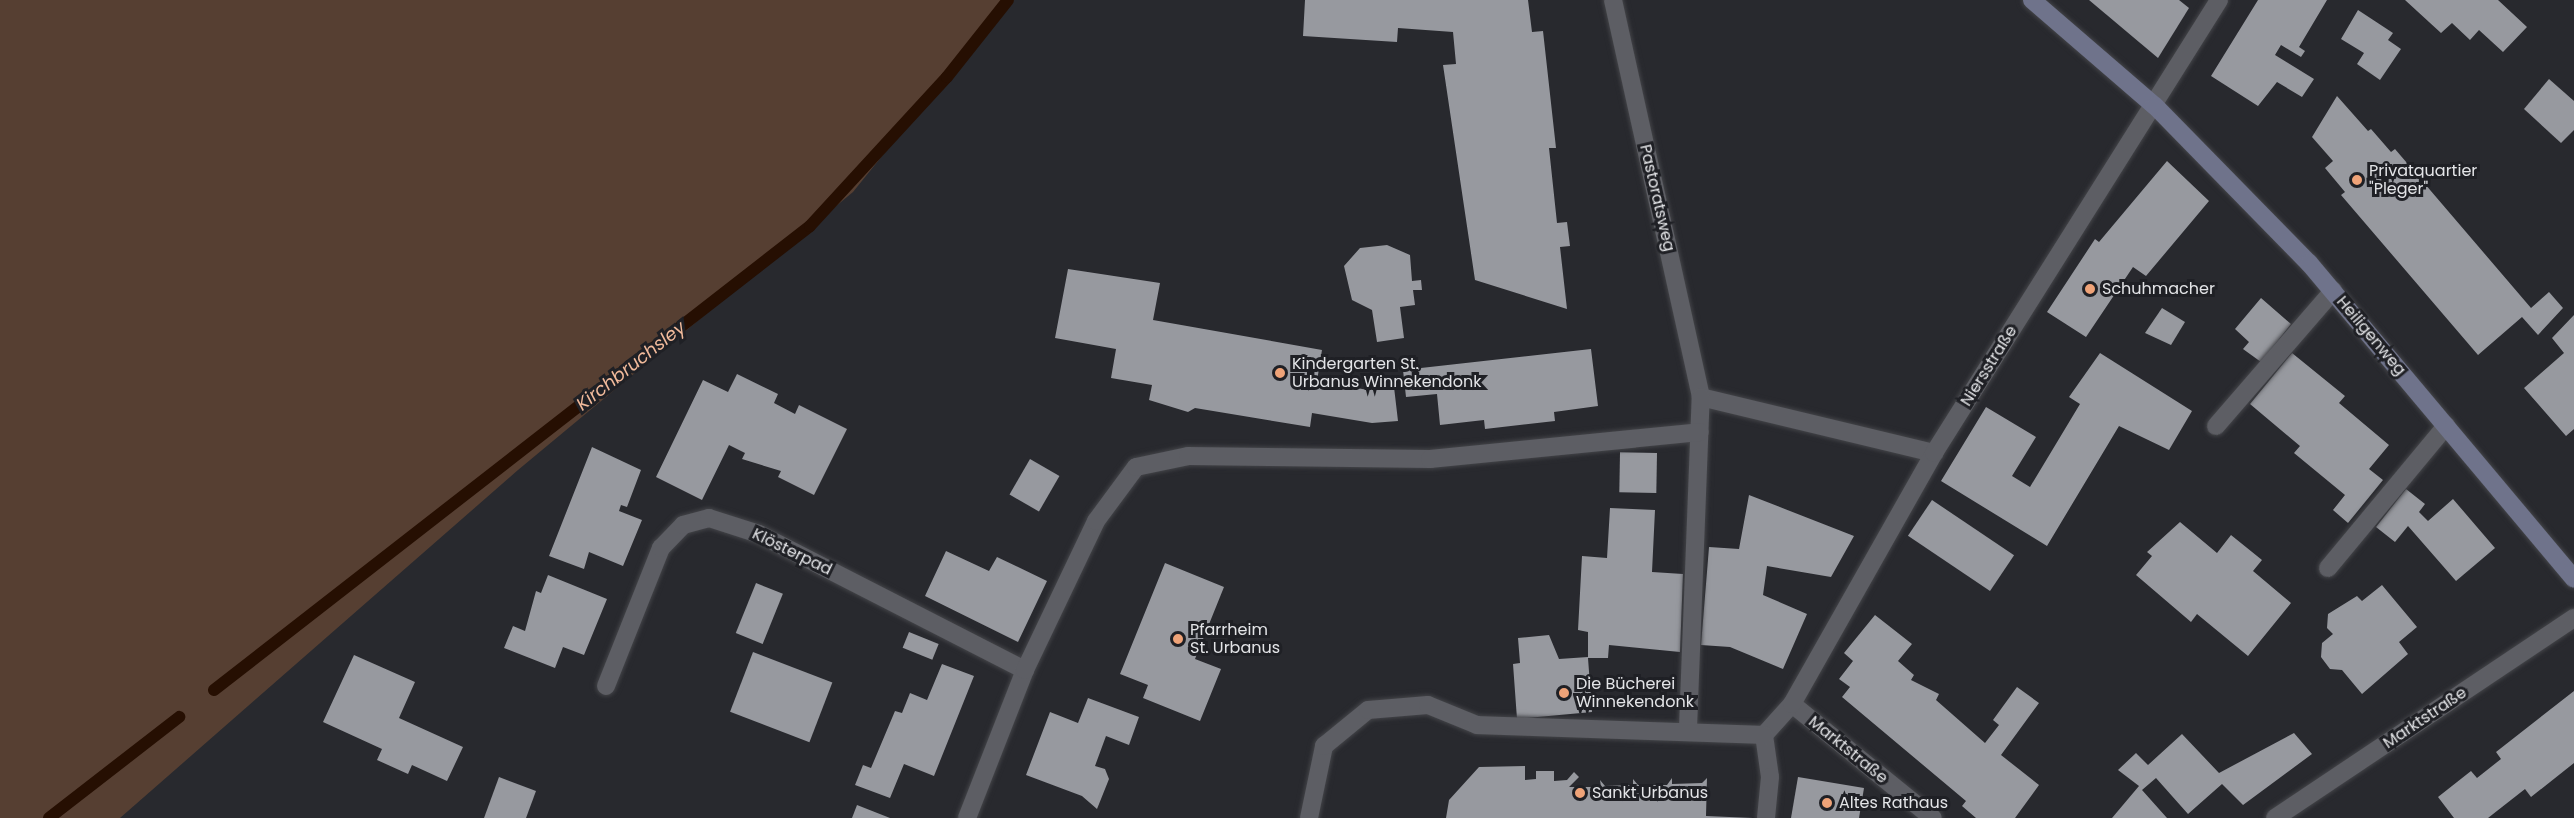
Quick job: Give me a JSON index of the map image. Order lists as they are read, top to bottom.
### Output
{
  "streets": {
    "street": [
      "Pastoratsweg",
      "Heiligenweg",
      "Niersstraße",
      "Klösterpad",
      "Marktstraße"
    ]
  },
  "crossings": [
    ["Heiligenweg", "Niersstraße"],
    ["Niersstraße", "Marktstraße"]
  ],
  "water": ["Kirchbruchsley"],
  "places": [
    "Privatquartier \"Pleger\"",
    "Schuhmacher",
    "Kindergarten St. Urbanus Winnekendonk",
    "Pfarrheim St. Urbanus",
    "Die Bücherei Winnekendonk",
    "Sankt Urbanus",
    "Altes Rathaus"
  ]
}
